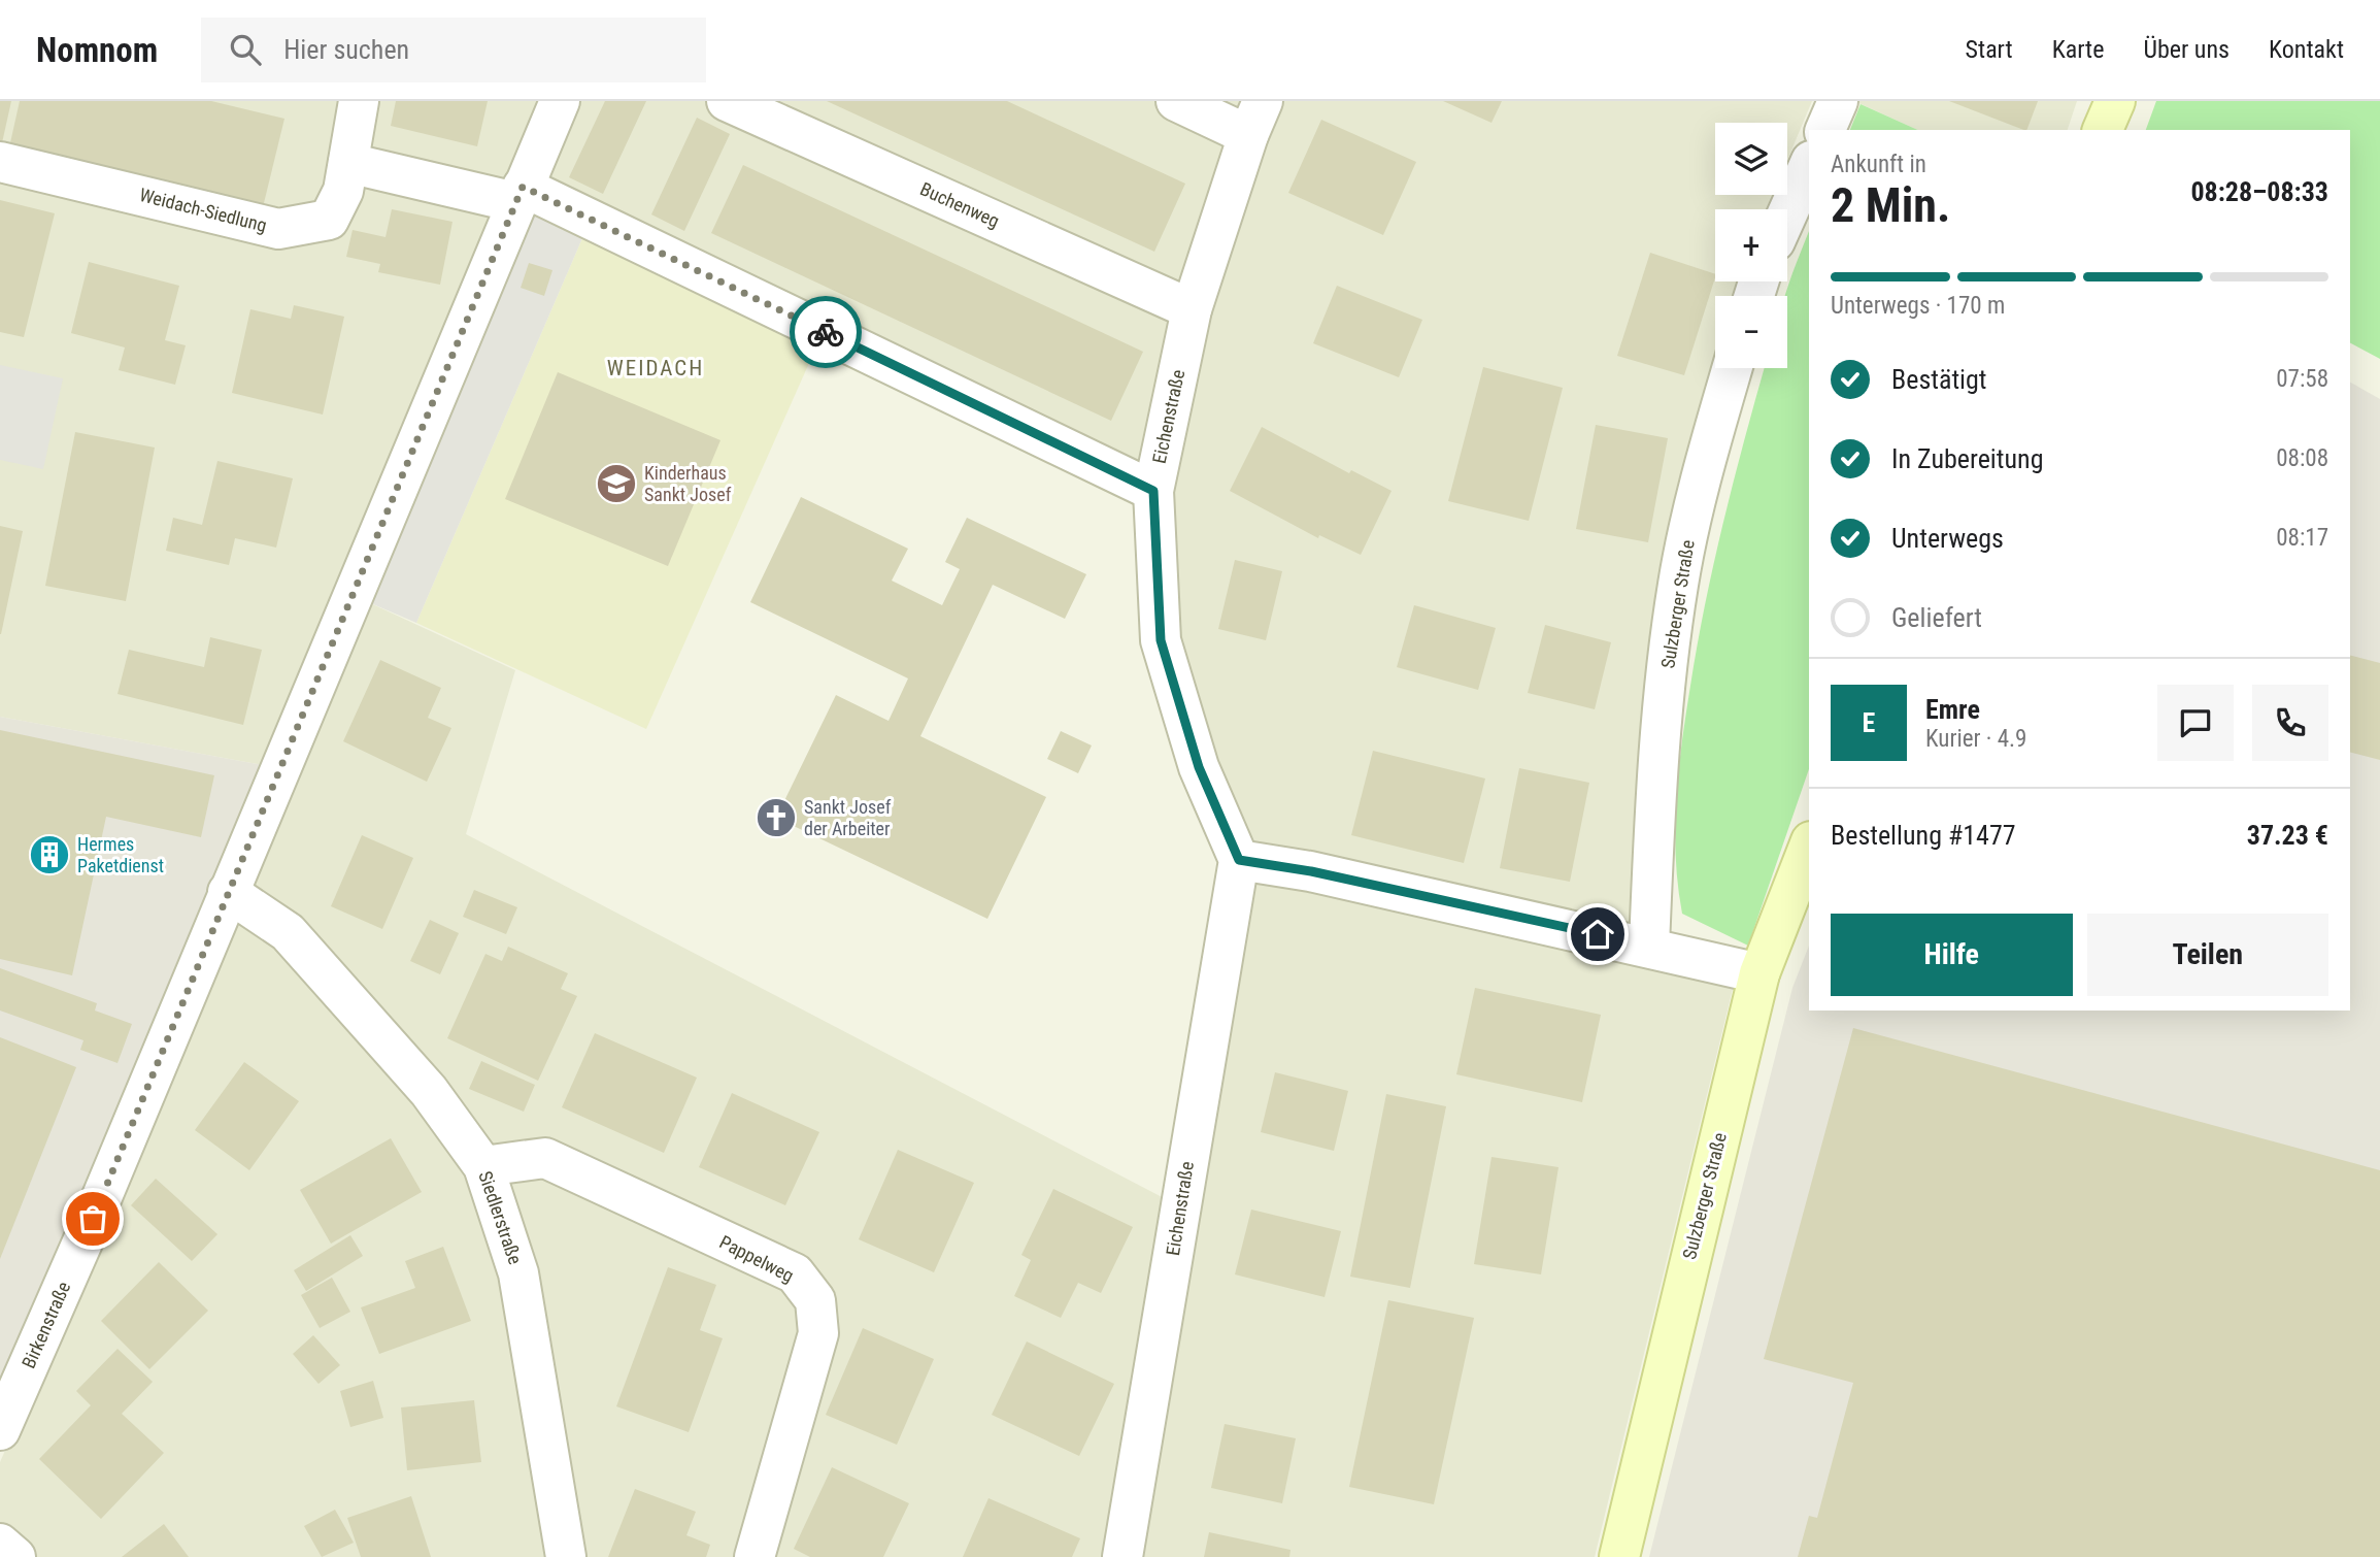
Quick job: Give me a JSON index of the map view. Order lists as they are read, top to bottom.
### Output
{
  "streets": {
    "street": [
      "Buchenweg",
      "Weidach-Siedlung",
      "Eichenstraße",
      "Sulzberger Straße",
      "Siedlerstraße",
      "Pappelweg",
      "Birkenstraße"
    ]
  },
  "crossings": [
    ["Buchenweg", "Eichenstraße"],
    ["Siedlerstraße", "Pappelweg"],
    ["Siedlerstraße", "Birkenstraße"]
  ],
  "districts": ["WEIDACH"],
  "places": {
    "school or university": ["Kinderhaus Sankt Josef"],
    "church": ["Sankt Josef der Arbeiter"],
    "building": ["Hermes Paketdienst"]
  },
  "page": {
    "header": "Nomnom",
    "search": "Hier suchen",
    "nav": [
      "Start",
      "Karte",
      "Über uns",
      "Kontakt"
    ],
    "map_buttons": ["+", "−"],
    "heading": ["2 Min.", "Ankunft in", "08:28–08:33"],
    "panel": [
      "Emre",
      "Kurier · 4.9",
      "Bestellung #1477",
      "37.23 €"
    ],
    "bar": "Unterwegs · 170 m",
    "list": [
      ["Bestätigt", "07:58"],
      ["In Zubereitung", "08:08"],
      ["Unterwegs", "08:17"],
      "Geliefert"
    ],
    "round": "E",
    "buttons": ["Hilfe", "Teilen"]
  }
}
